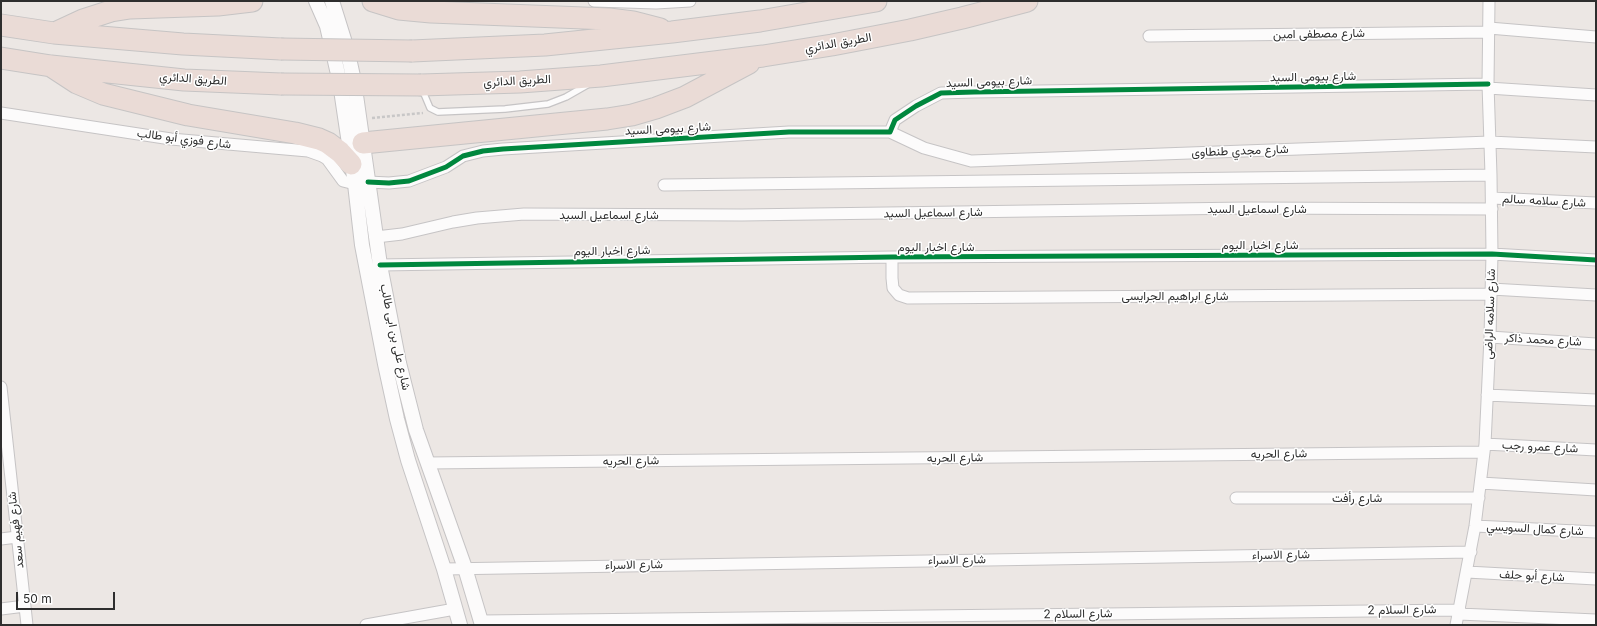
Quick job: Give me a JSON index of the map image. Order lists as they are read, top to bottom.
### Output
{
  "streets": {
    "highway": ["الطريق الدائري"],
    "street": [
      "شارع مصطفى امين",
      "شارع بيومى السيد",
      "شارع فوزي أبو طالب",
      "شارع مجدي طنطاوى",
      "شارع سلامه سالم",
      "شارع اسماعيل السيد",
      "شارع اخبار اليوم",
      "شارع ابراهيم الجرايسى",
      "شارع سلامه الراضى",
      "شارع على بن ابى طالب",
      "شارع محمد ذاكر",
      "شارع عمرو رجب",
      "شارع الحريه",
      "شارع رأفت",
      "شارع كمال السويسي",
      "شارع فهيم سعد",
      "شارع الاسراء",
      "شارع أبو حلف",
      "شارع السلام 2"
    ]
  },
  "crossings": [
    ["شارع مصطفى امين", "شارع سلامه الراضى"],
    ["شارع بيومى السيد", "شارع فوزي أبو طالب"],
    ["شارع بيومى السيد", "شارع مجدي طنطاوى"],
    ["شارع بيومى السيد", "شارع سلامه الراضى"],
    ["شارع بيومى السيد", "شارع على بن ابى طالب"],
    ["شارع فوزي أبو طالب", "شارع على بن ابى طالب"],
    ["شارع مجدي طنطاوى", "شارع سلامه الراضى"],
    ["شارع سلامه سالم", "شارع اسماعيل السيد"],
    ["شارع سلامه سالم", "شارع سلامه الراضى"],
    ["شارع اسماعيل السيد", "شارع سلامه الراضى"],
    ["شارع اسماعيل السيد", "شارع على بن ابى طالب"],
    ["شارع اخبار اليوم", "شارع ابراهيم الجرايسى"],
    ["شارع اخبار اليوم", "شارع سلامه الراضى"],
    ["شارع اخبار اليوم", "شارع على بن ابى طالب"],
    ["شارع ابراهيم الجرايسى", "شارع سلامه الراضى"],
    ["شارع سلامه الراضى", "شارع محمد ذاكر"],
    ["شارع سلامه الراضى", "شارع عمرو رجب"],
    ["شارع سلامه الراضى", "شارع الحريه"],
    ["شارع سلامه الراضى", "شارع رأفت"],
    ["شارع سلامه الراضى", "شارع كمال السويسي"],
    ["شارع سلامه الراضى", "شارع الاسراء"],
    ["شارع سلامه الراضى", "شارع أبو حلف"],
    ["شارع سلامه الراضى", "شارع السلام 2"],
    ["شارع على بن ابى طالب", "شارع الحريه"],
    ["شارع على بن ابى طالب", "شارع الاسراء"],
    ["شارع على بن ابى طالب", "شارع السلام 2"],
    ["شارع عمرو رجب", "شارع الحريه"]
  ],
  "scale_bar": "50 m"
}
